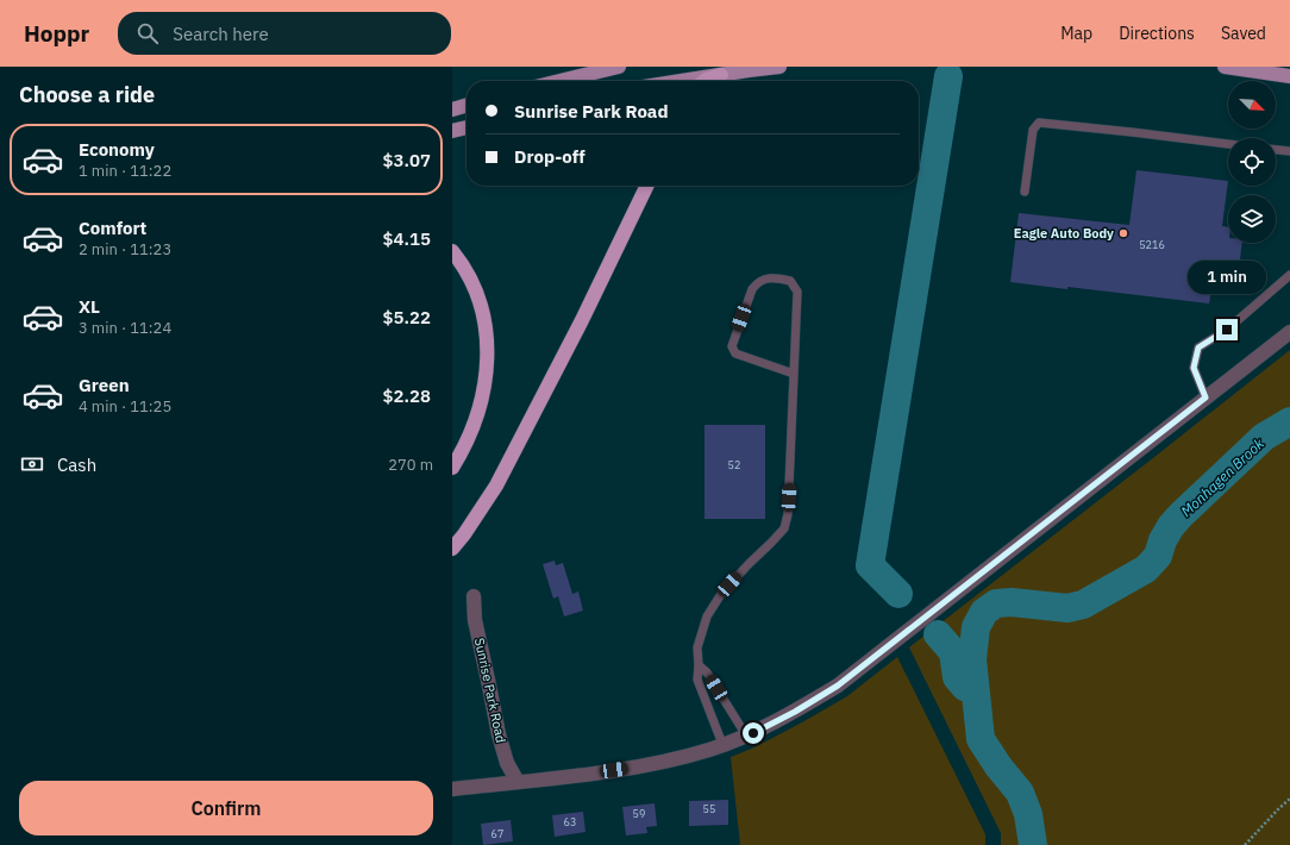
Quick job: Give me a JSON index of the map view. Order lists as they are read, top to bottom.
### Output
{
  "streets": {
    "street": ["Sunrise Park Road"]
  },
  "water": ["Monhagen Brook"],
  "places": ["Eagle Auto Body"],
  "house_numbers": [
    "5216",
    "52",
    "55",
    "59",
    "63",
    "67"
  ],
  "north": "bottom right",
  "page": {
    "header": "Hoppr",
    "search": "Search here",
    "nav": ["Map", "Directions", "Saved"],
    "heading": "Choose a ride",
    "banner": ["Sunrise Park Road", "Drop-off"],
    "list": [
      {
        "name": "Economy",
        "note": "1 min · 11:22",
        "value": "$3.07"
      },
      {
        "name": "Comfort",
        "note": "2 min · 11:23",
        "value": "$4.15"
      },
      {
        "name": "XL",
        "note": "3 min · 11:24",
        "value": "$5.22"
      },
      {
        "name": "Green",
        "note": "4 min · 11:25",
        "value": "$2.28"
      }
    ],
    "bubble": "1 min",
    "pay": ["Cash", "270 m"],
    "buttons": "Confirm"
  }
}
